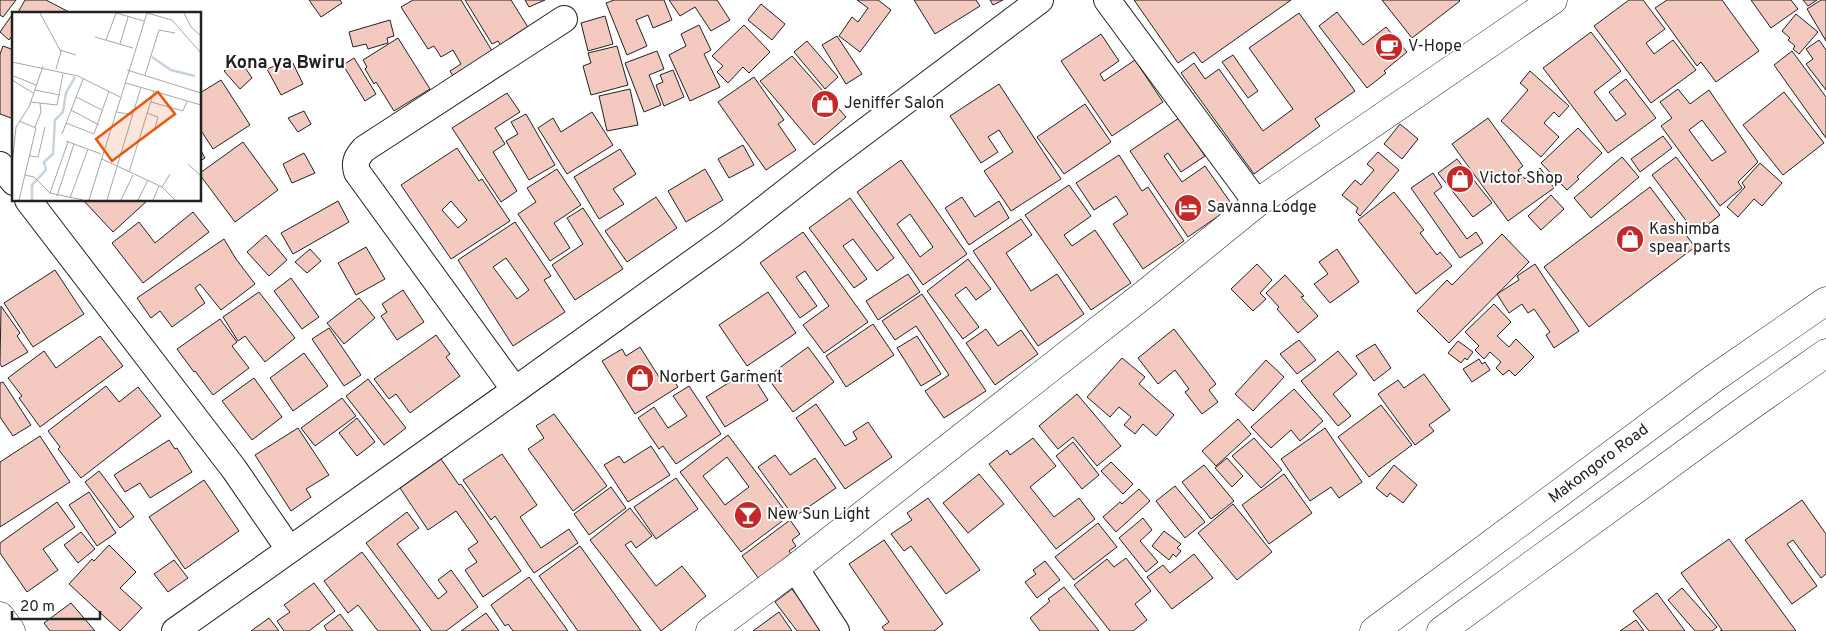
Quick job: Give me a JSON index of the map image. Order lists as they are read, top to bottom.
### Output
{
  "streets": {
    "street": ["Makongoro Road"]
  },
  "districts": ["Kona ya Bwiru"],
  "places": {
    "cafe": ["V-Hope"],
    "shop": [
      "Jeniffer Salon",
      "Victor Shop",
      "Kashimba spear parts",
      "Norbert Garment"
    ],
    "hotel": ["Savanna Lodge"],
    "bar": ["New Sun Light"]
  },
  "scale_bar": "20 m"
}
